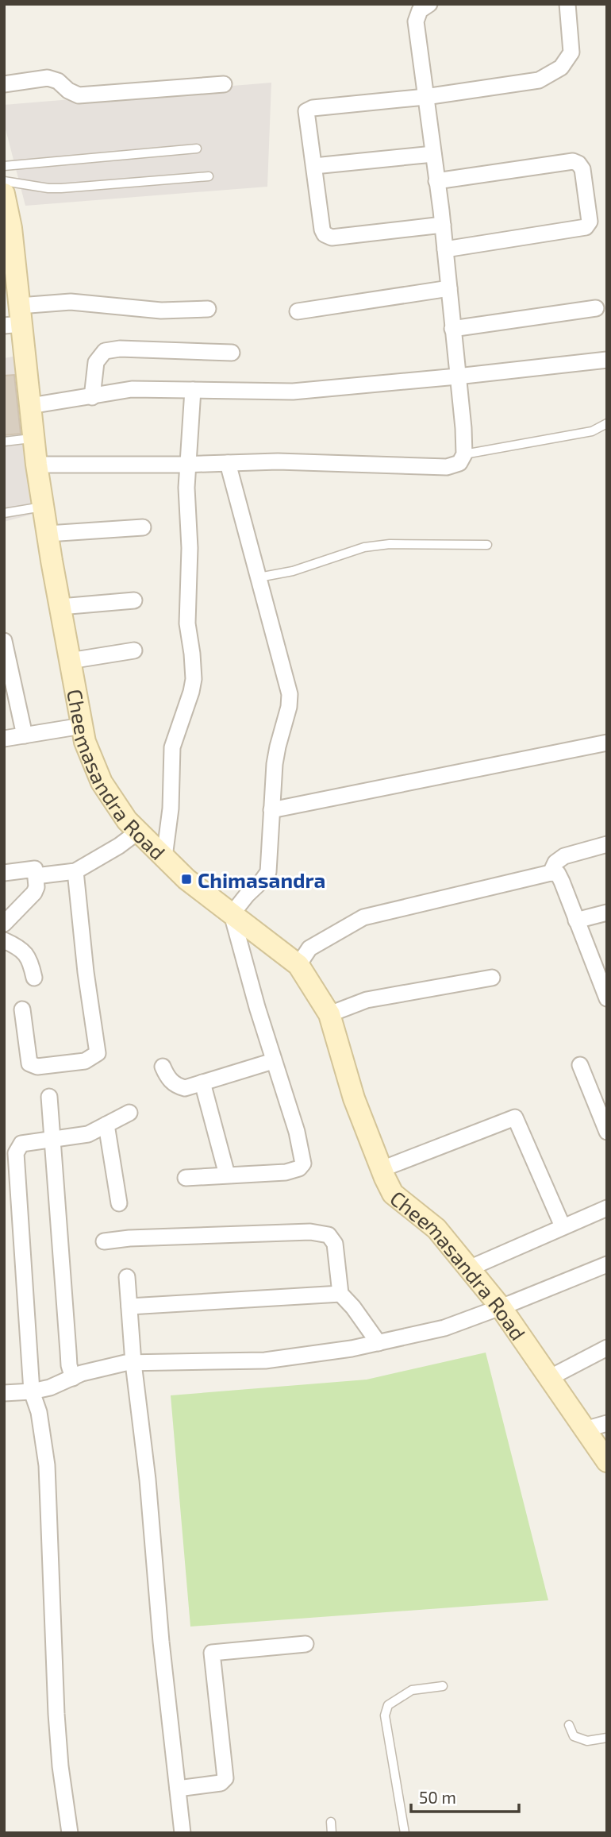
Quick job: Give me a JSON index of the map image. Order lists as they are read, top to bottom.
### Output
{
  "streets": {
    "street": ["Cheemasandra Road"]
  },
  "places": {
    "transit": ["Chimasandra"]
  },
  "scale_bar": "50 m"
}
